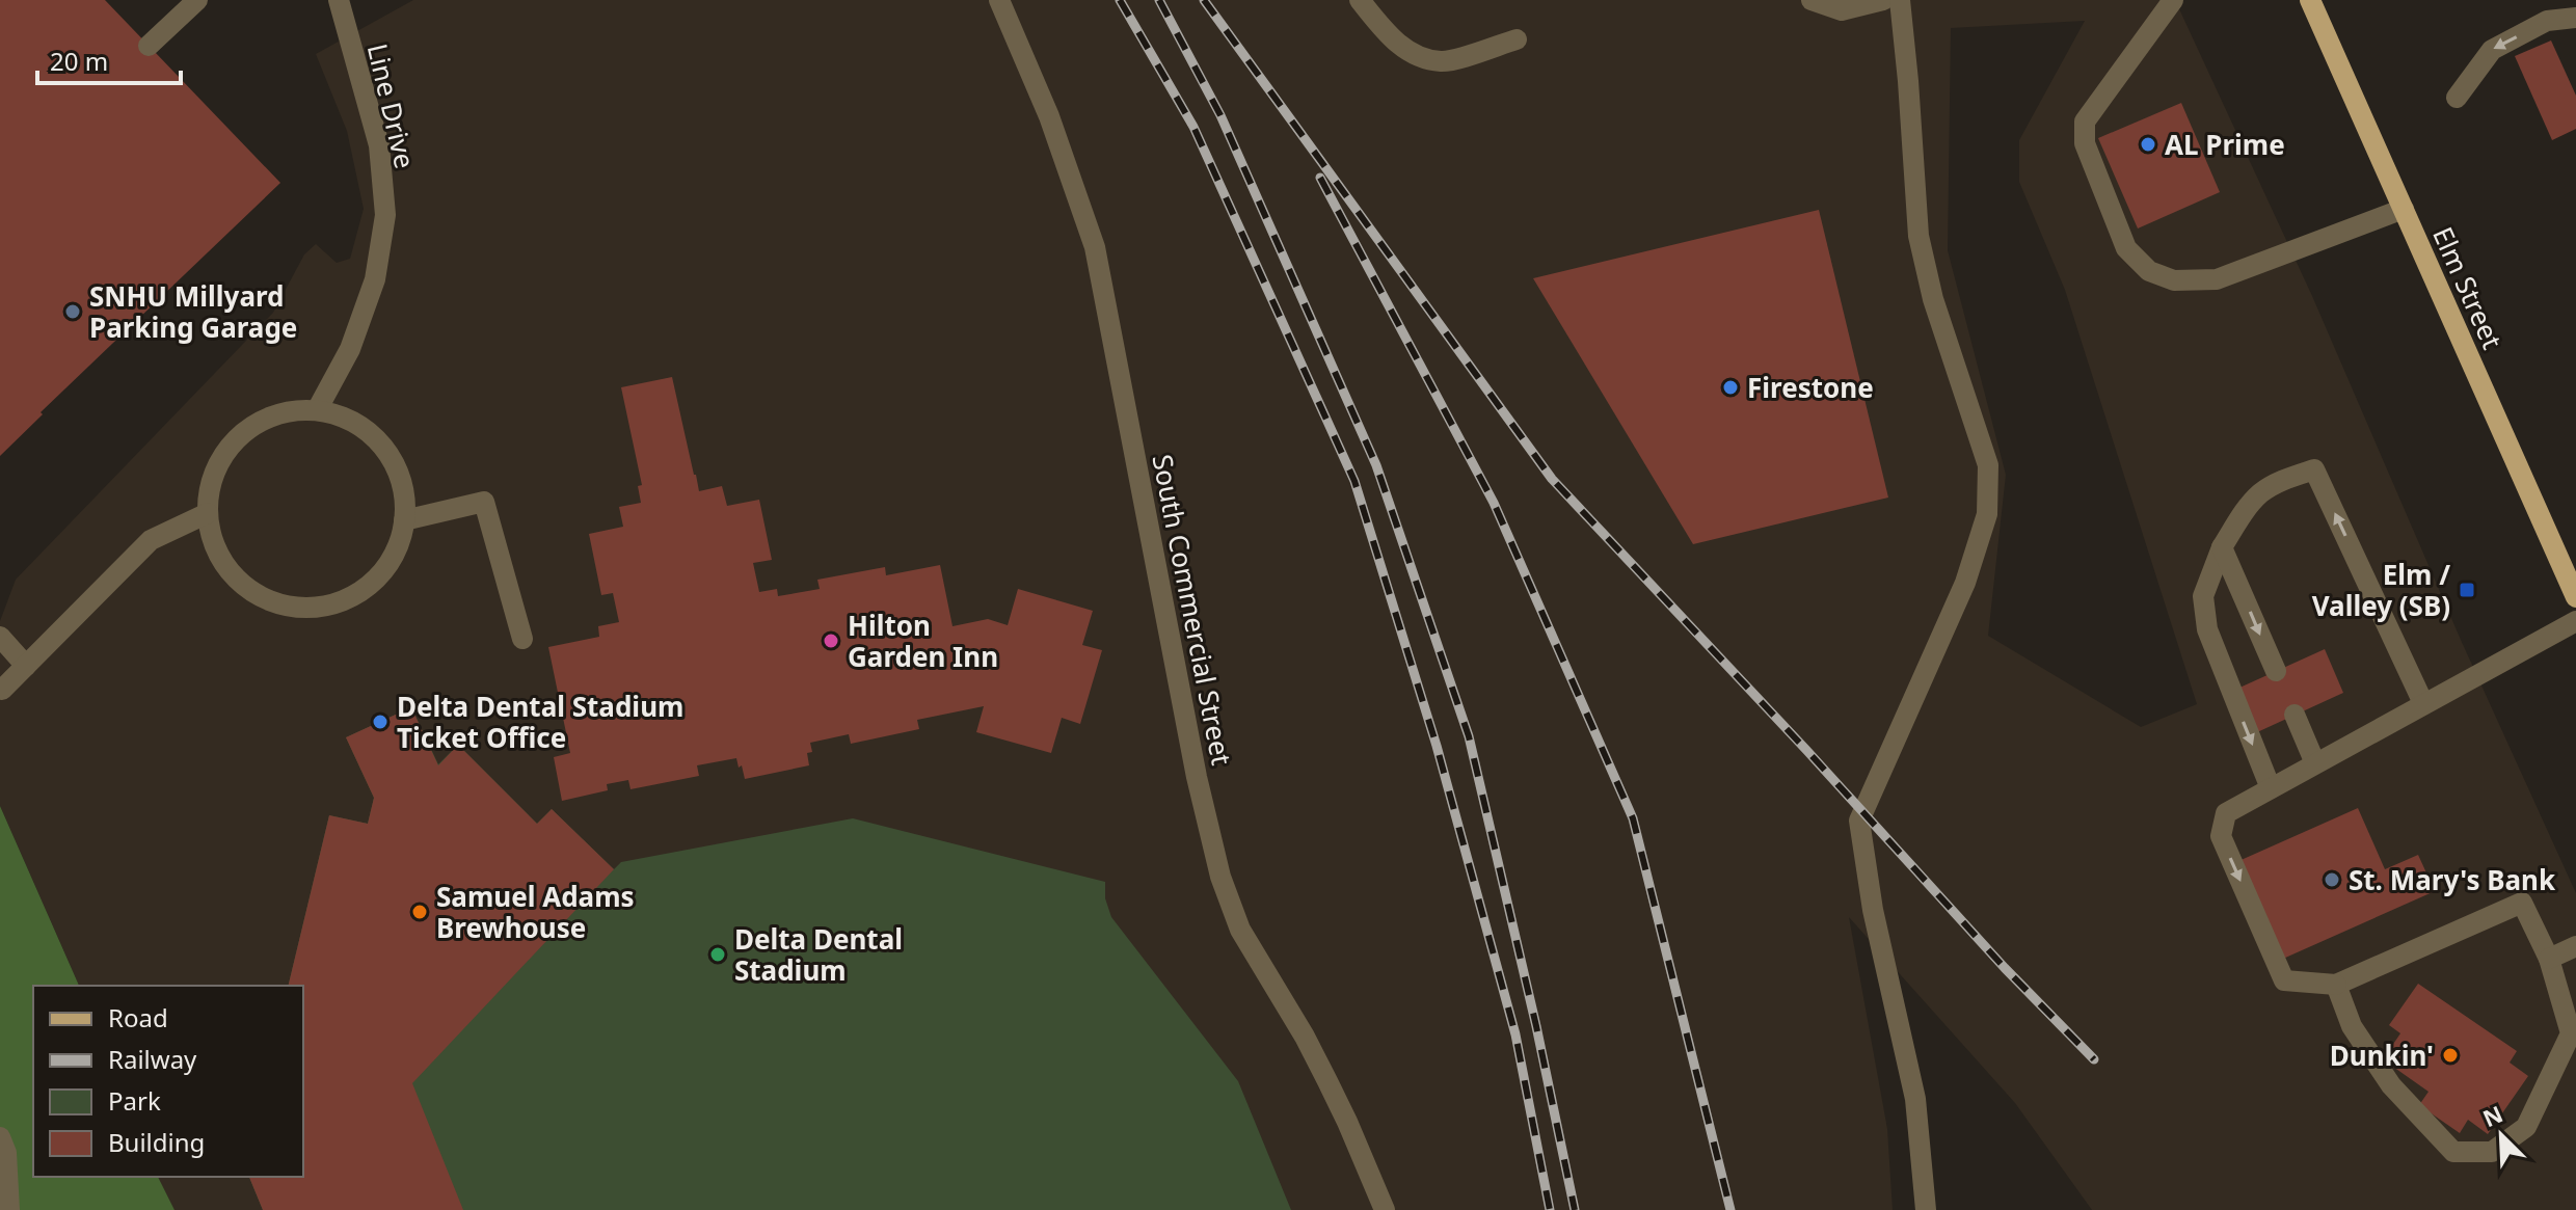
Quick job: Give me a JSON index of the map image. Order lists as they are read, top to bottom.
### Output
{
  "streets": {
    "main road": ["Elm Street"],
    "street": ["Line Drive", "South Commercial Street"]
  },
  "places": {
    "other": [
      "AL Prime",
      "SNHU Millyard Parking Garage",
      "Firestone",
      "Hilton Garden Inn",
      "Delta Dental Stadium Ticket Office",
      "St. Mary's Bank",
      "Samuel Adams Brewhouse",
      "Delta Dental Stadium",
      "Dunkin'"
    ],
    "transit": ["Elm / Valley (SB)"]
  },
  "legend": [
    "Road",
    "Railway",
    "Park",
    "Building"
  ],
  "scale_bar": "20 m",
  "north": "top left"
}
